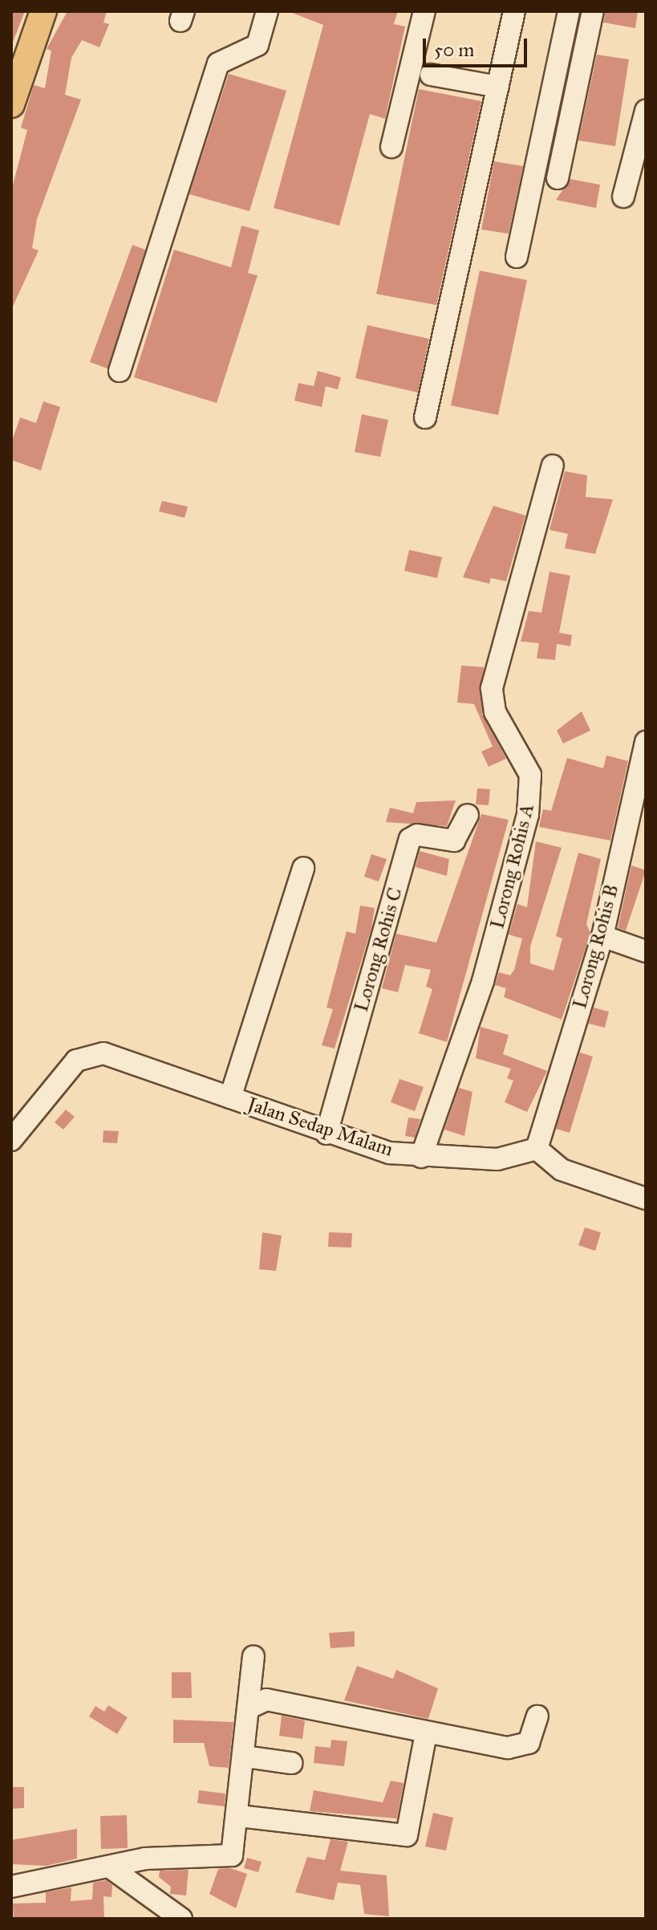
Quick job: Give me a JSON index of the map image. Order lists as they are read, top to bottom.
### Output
{
  "streets": {
    "street": [
      "Lorong Rohis A",
      "Lorong Rohis B",
      "Lorong Rohis C",
      "Jalan Sedap Malam"
    ]
  },
  "crossings": [
    ["Lorong Rohis A", "Jalan Sedap Malam"],
    ["Lorong Rohis B", "Jalan Sedap Malam"],
    ["Lorong Rohis C", "Jalan Sedap Malam"]
  ],
  "scale_bar": "50 m"
}
